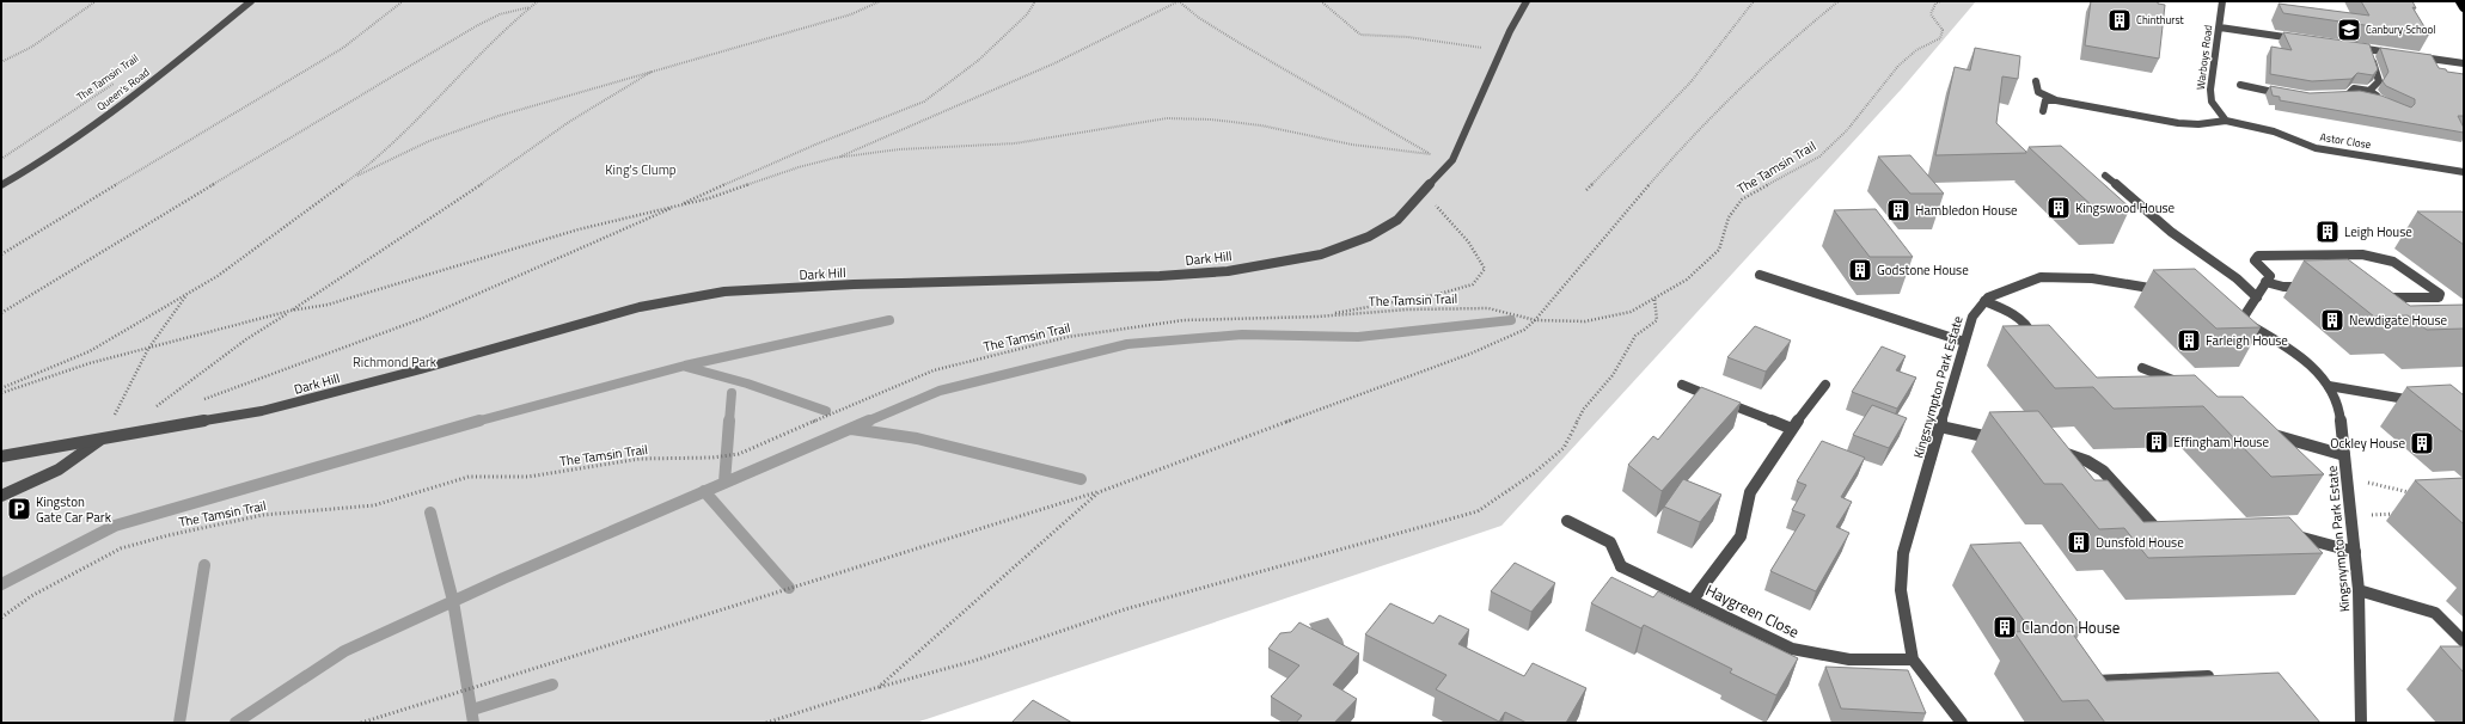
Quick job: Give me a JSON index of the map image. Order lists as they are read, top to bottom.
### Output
{
  "streets": {
    "street": [
      "Warboys Road",
      "Queen's Road",
      "Astor Close",
      "Dark Hill",
      "Kingsnympton Park Estate",
      "Haygreen Close"
    ],
    "path": ["The Tamsin Trail"]
  },
  "crossings": [
    ["Warboys Road", "Astor Close"],
    ["Kingsnympton Park Estate", "Haygreen Close"]
  ],
  "parks": ["King's Clump", "Richmond Park"],
  "places": {
    "building": [
      "Chinthurst",
      "Kingswood House",
      "Hambledon House",
      "Leigh House",
      "Godstone House",
      "Newdigate House",
      "Farleigh House",
      "Effingham House",
      "Ockley House",
      "Dunsfold House",
      "Clandon House"
    ],
    "school or university": ["Canbury School"],
    "parking": ["Kingston Gate Car Park"]
  }
}
